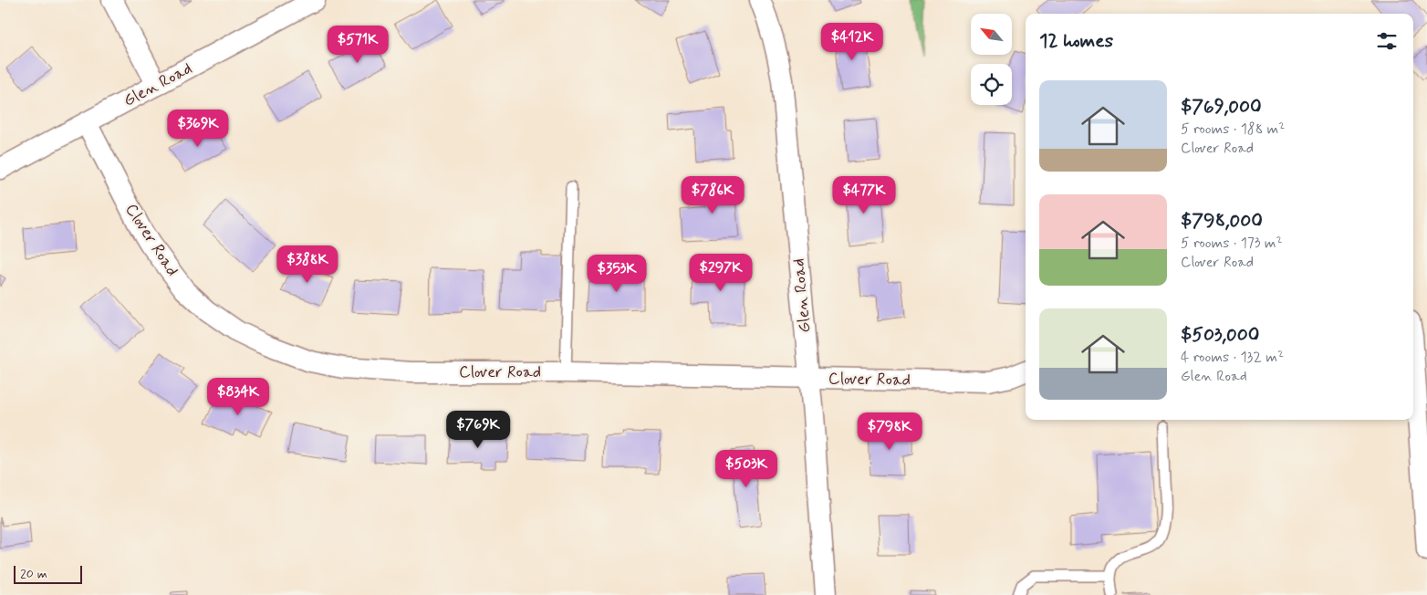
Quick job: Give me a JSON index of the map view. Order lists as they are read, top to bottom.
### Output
{
  "streets": {
    "street": ["Glen Road", "Clover Road"]
  },
  "crossings": [
    ["Glen Road", "Clover Road"]
  ],
  "scale_bar": "20 m",
  "north": "top left",
  "page": {
    "heading": "12 homes",
    "price": [
      "$412K",
      "$571K",
      "$369K",
      "$786K",
      "$477K",
      "$388K",
      "$297K",
      "$353K",
      "$834K",
      "$769K",
      "$798K",
      "$503K"
    ],
    "list": [
      {
        "name": "$769,000",
        "note": "5 rooms · 188 m² · Clover Road"
      },
      {
        "name": "$798,000",
        "note": "5 rooms · 173 m² · Clover Road"
      },
      {
        "name": "$503,000",
        "note": "4 rooms · 132 m² · Glen Road"
      }
    ],
    "scale": "20 m"
  }
}
